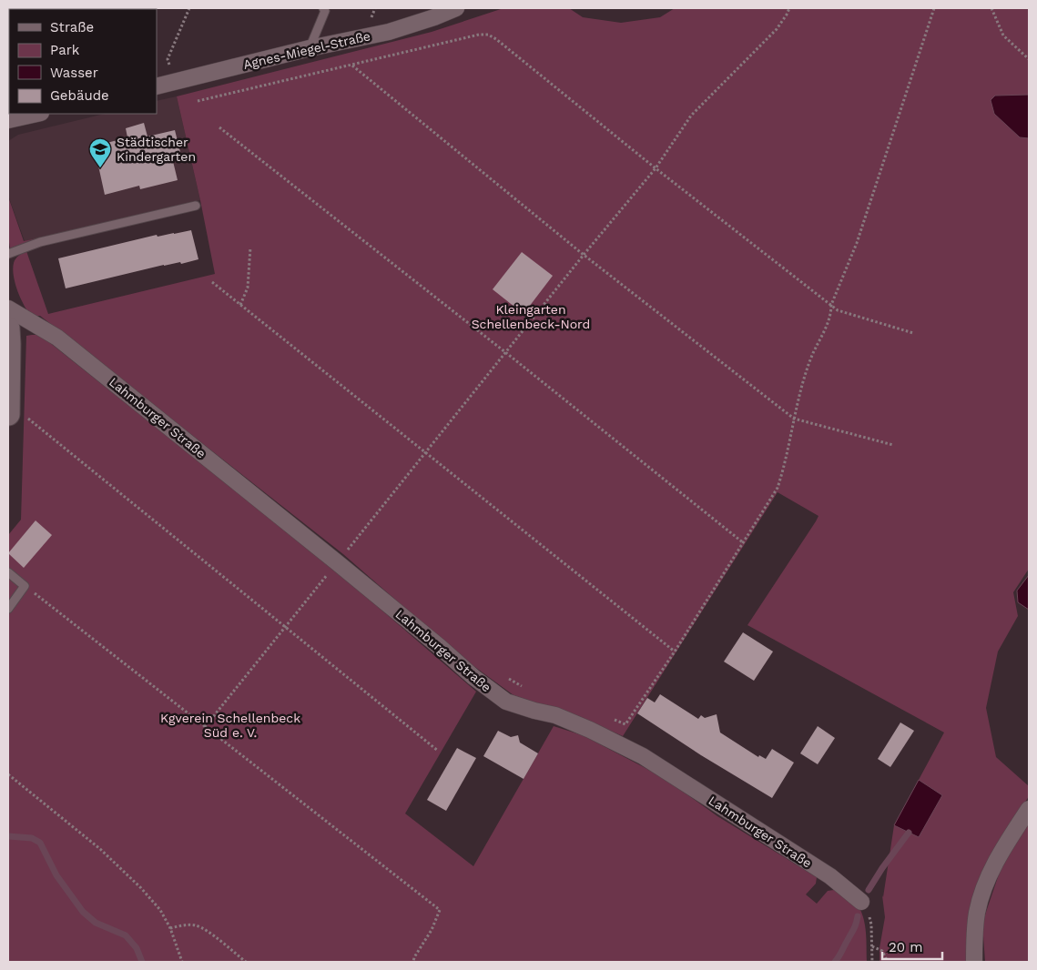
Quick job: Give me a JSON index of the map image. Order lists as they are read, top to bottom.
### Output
{
  "streets": {
    "street": ["Agnes-Miegel-Straße", "Lahmburger Straße"]
  },
  "parks": ["Kleingarten Schellenbeck-Nord", "Kgverein Schellenbeck Süd e. V."],
  "places": {
    "school or university": ["Städtischer Kindergarten"]
  },
  "legend": [
    "Straße",
    "Park",
    "Wasser",
    "Gebäude"
  ],
  "scale_bar": "20 m"
}
